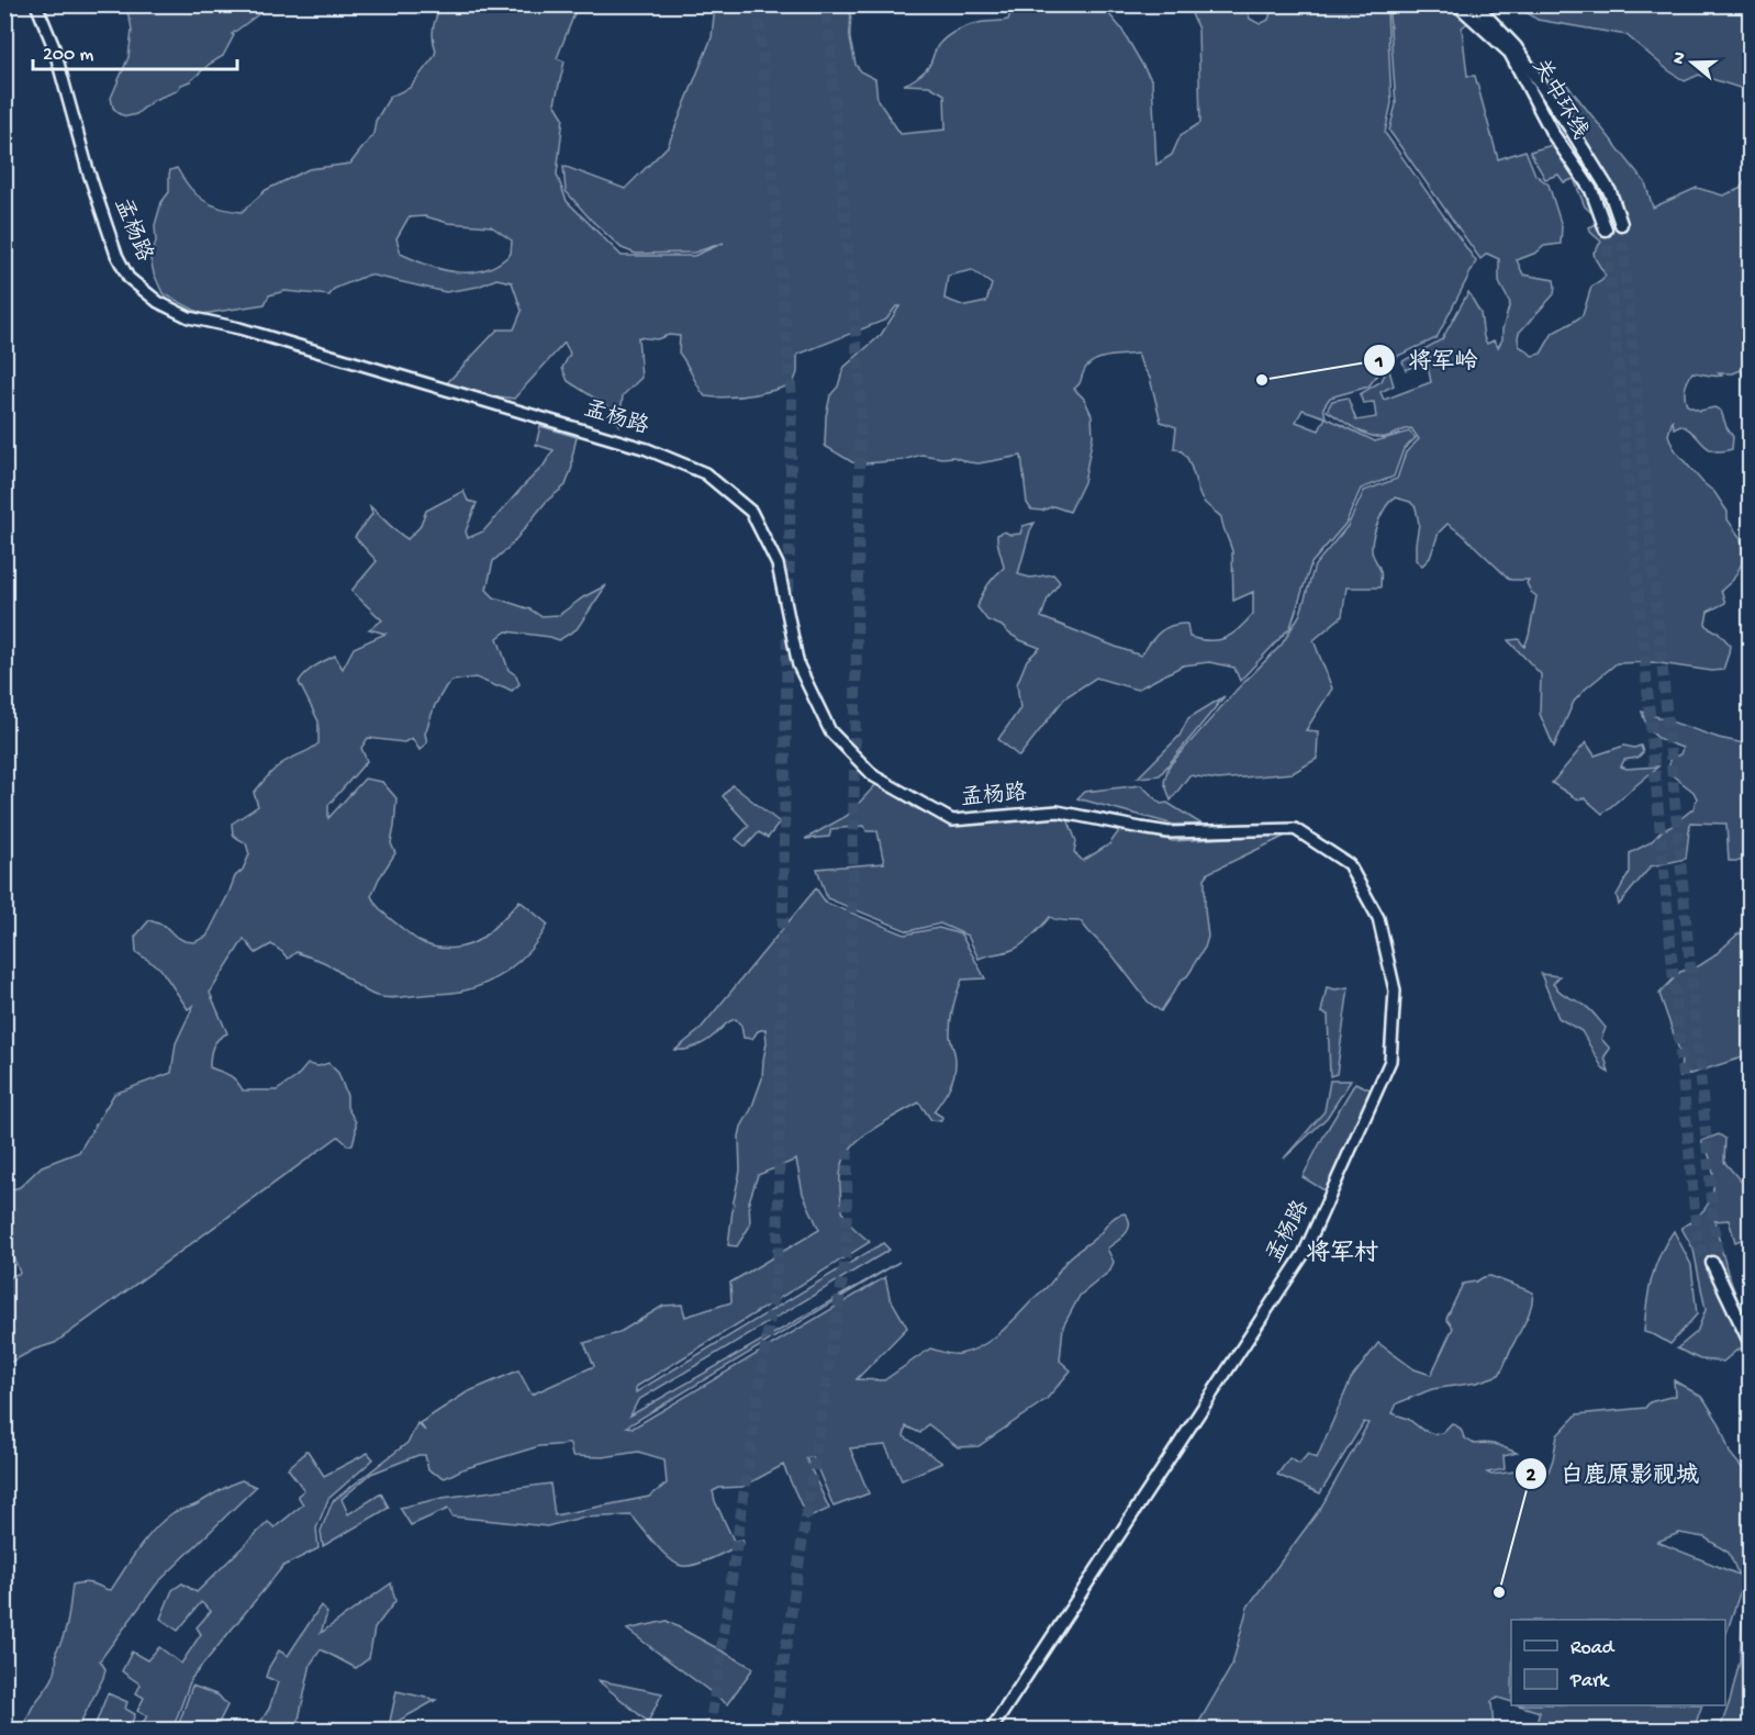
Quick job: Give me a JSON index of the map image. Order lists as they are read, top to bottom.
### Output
{
  "streets": {
    "highway": ["关中环线"],
    "main road": ["孟杨路"]
  },
  "districts": ["将军村"],
  "places": ["将军岭", "白鹿原影视城"],
  "legend": ["Road", "Park"],
  "scale_bar": "200 m",
  "north": "left"
}
